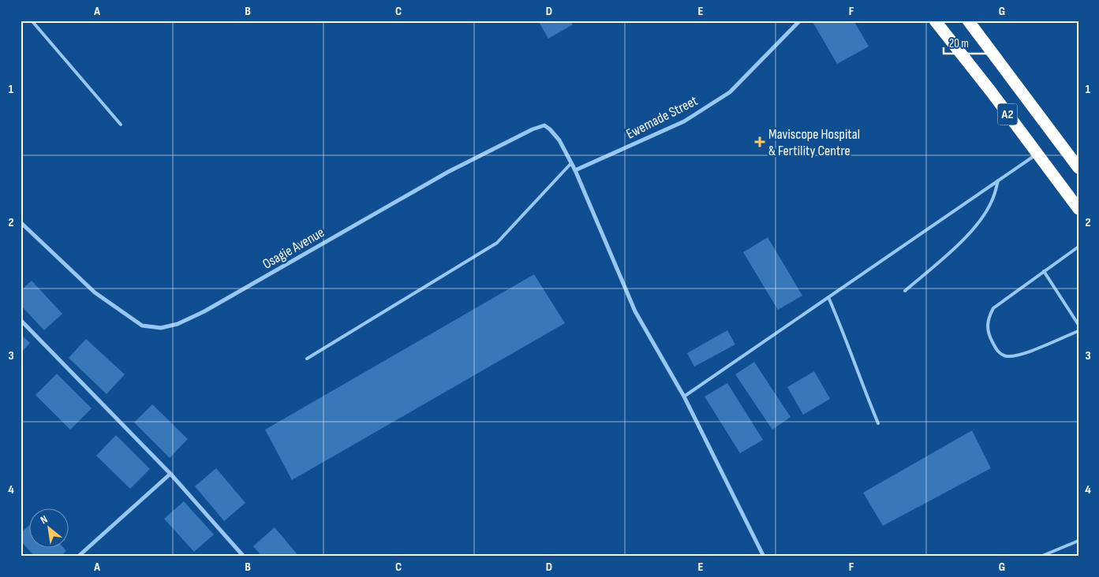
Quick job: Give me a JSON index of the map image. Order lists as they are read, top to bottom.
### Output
{
  "streets": {
    "highway": ["A2"],
    "street": ["Ewemade Street", "Osagie Avenue"]
  },
  "crossings": [
    ["Ewemade Street", "Osagie Avenue"]
  ],
  "places": {
    "health": ["Maviscope Hospital & Fertility Centre"]
  },
  "scale_bar": "20 m",
  "north": "top left",
  "grid": {
    "columns": [
      "A",
      "B",
      "C",
      "D",
      "E",
      "F",
      "G"
    ],
    "rows": [
      "1",
      "2",
      "3",
      "4"
    ]
  }
}
